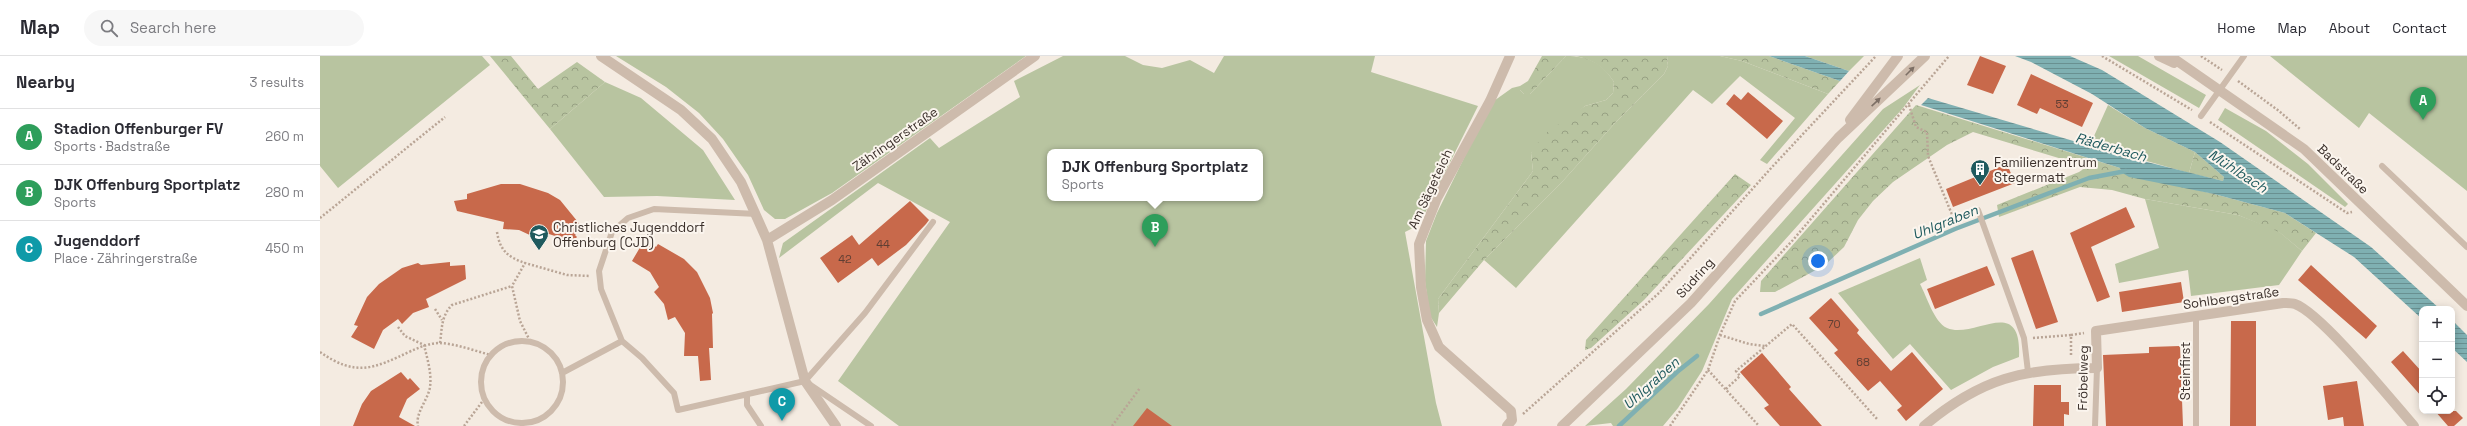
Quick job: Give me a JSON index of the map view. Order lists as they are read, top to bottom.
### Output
{
  "streets": {
    "street": [
      "Zähringerstraße",
      "Badstraße",
      "Am Sägeteich",
      "Südring",
      "Sohlbergstraße",
      "Fröbelweg"
    ],
    "lane": ["Steinfirst"]
  },
  "crossings": [
    ["Sohlbergstraße", "Steinfirst"],
    ["Sohlbergstraße", "Fröbelweg"]
  ],
  "water": ["Räderbach", "Mühlbach", "Uhlgraben"],
  "places": {
    "building": ["Familienzentrum Stegermatt"],
    "school or university": ["Christliches Jugenddorf Offenburg (CJD)"]
  },
  "house_numbers": [
    "53",
    "44",
    "42",
    "70",
    "68"
  ],
  "page": {
    "header": "Map",
    "search": "Search here",
    "nav": [
      "Home",
      "Map",
      "About",
      "Contact"
    ],
    "heading": ["Nearby", "3 results"],
    "pins": ["A", "B", "C"],
    "list": [
      {
        "mark": "A",
        "name": "Stadion Offenburger FV",
        "note": "Sports · Badstraße",
        "value": "260 m"
      },
      {
        "mark": "B",
        "name": "DJK Offenburg Sportplatz",
        "note": "Sports",
        "value": "280 m"
      },
      {
        "mark": "C",
        "name": "Jugenddorf",
        "note": "Place · Zähringerstraße",
        "value": "450 m"
      }
    ],
    "popup": ["DJK Offenburg Sportplatz", "Sports"],
    "map_buttons": ["+", "−"]
  }
}
